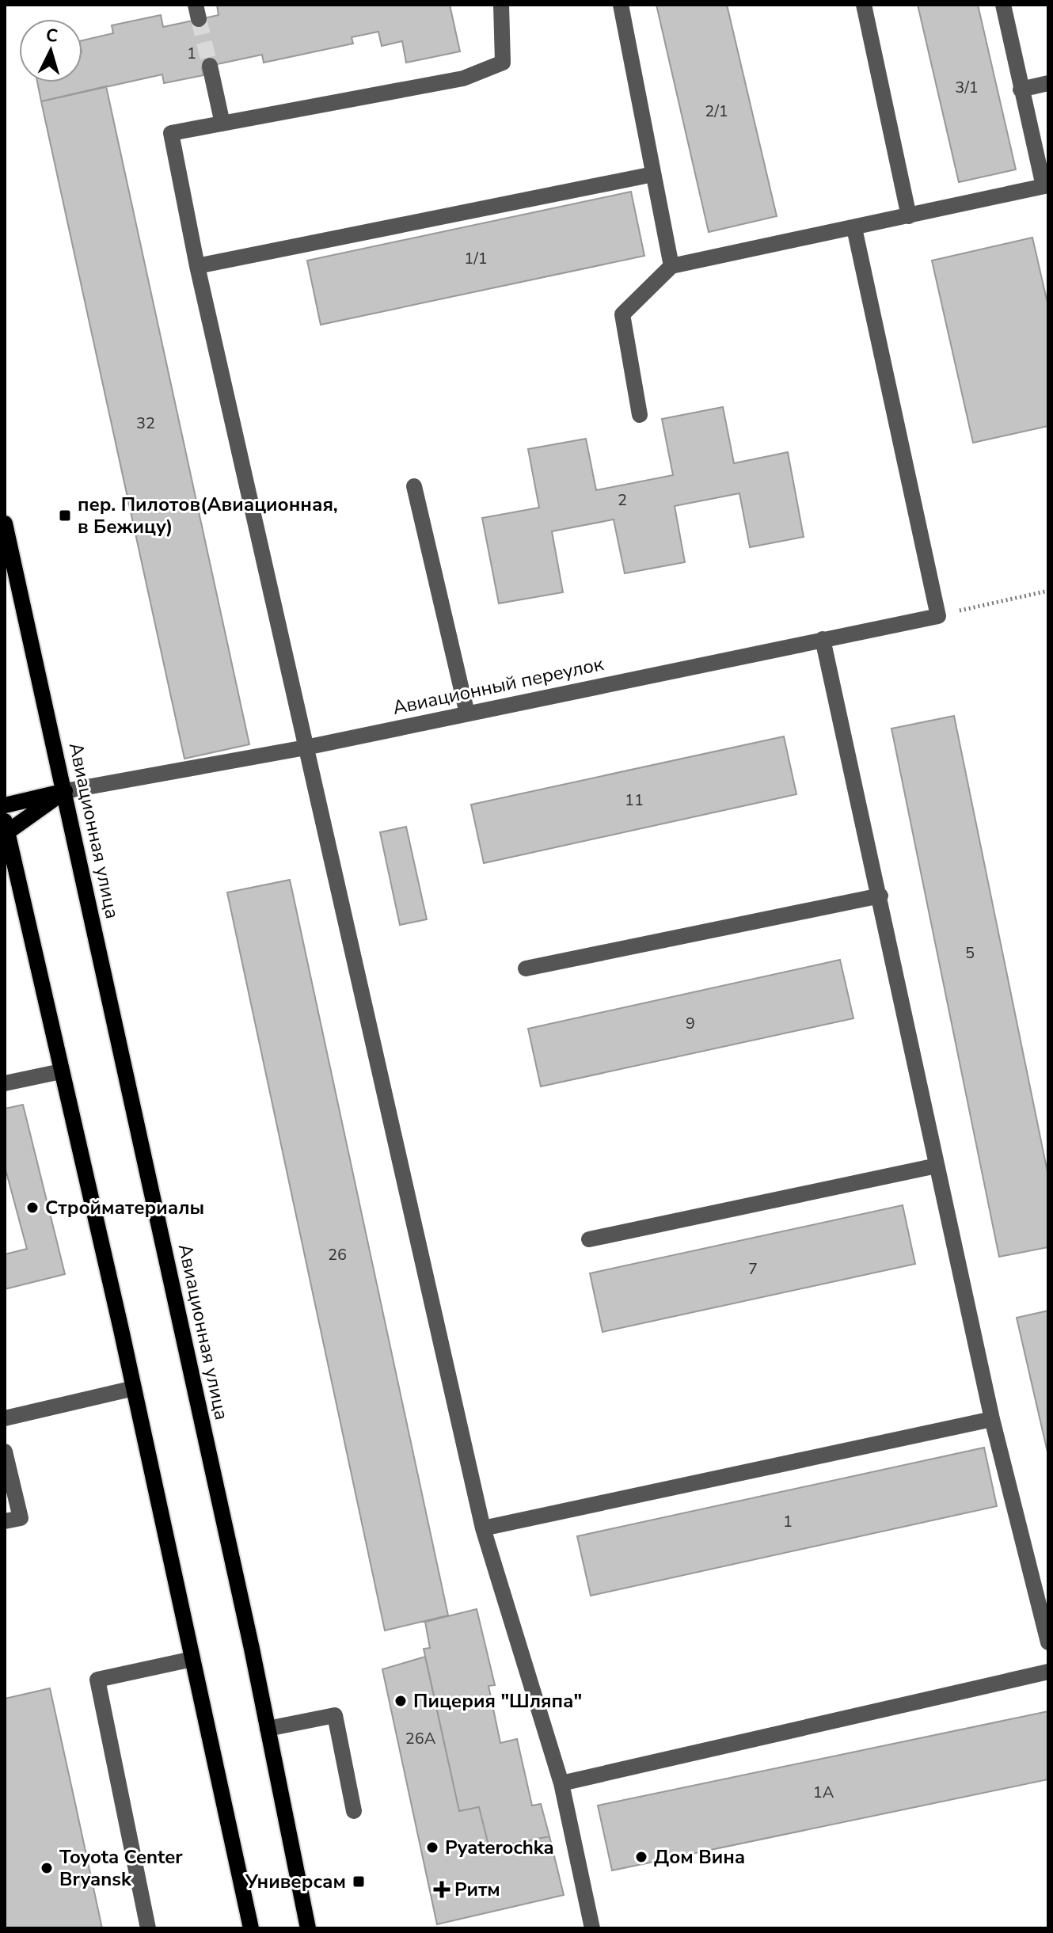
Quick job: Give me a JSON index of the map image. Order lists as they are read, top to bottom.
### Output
{
  "streets": {
    "main road": ["Авиационная улица"],
    "street": ["Авиационный переулок"]
  },
  "crossings": [
    ["Авиационный переулок", "Авиационная улица"]
  ],
  "places": {
    "transit": ["пер. Пилотов(Авиационная, в Бежицу)", "Универсам"],
    "other": [
      "Стройматериалы",
      "Пицерия \"Шляпа\"",
      "Pyaterochka",
      "Дом Вина",
      "Toyota Center Bryansk"
    ],
    "health": ["Ритм"]
  },
  "house_numbers": [
    "1",
    "3/1",
    "2/1",
    "1/1",
    "32",
    "2",
    "11",
    "5",
    "9",
    "26",
    "7",
    "1",
    "26А",
    "1А"
  ],
  "north": "top"
}
